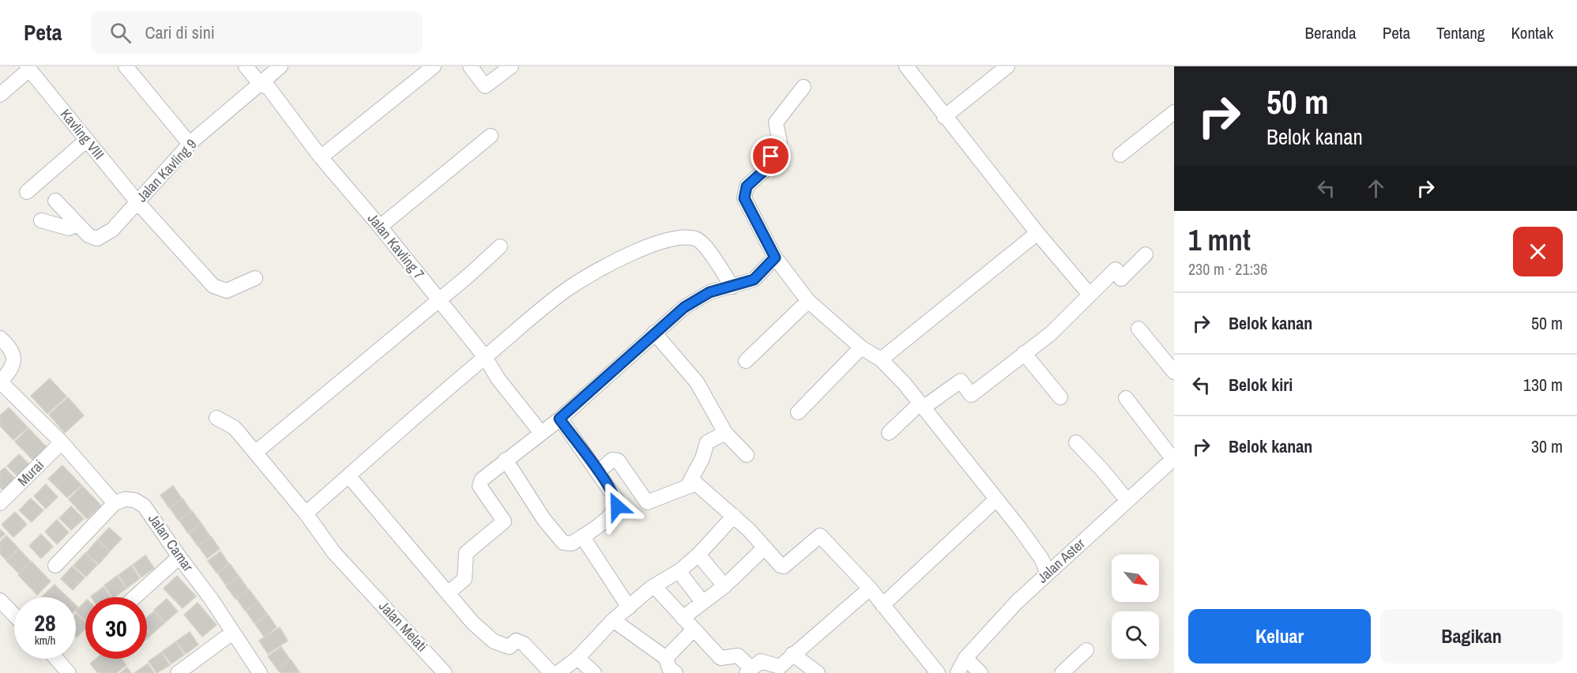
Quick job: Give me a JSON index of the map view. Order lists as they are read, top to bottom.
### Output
{
  "streets": {
    "street": [
      "Kavling VIII",
      "Jalan Kavling 9",
      "Jalan Kavling 7",
      "Murai",
      "Jalan Camar",
      "Jalan Aster",
      "Jalan Melati"
    ]
  },
  "crossings": [
    ["Kavling VIII", "Jalan Kavling 9"],
    ["Jalan Kavling 9", "Jalan Kavling 7"]
  ],
  "north": "bottom right",
  "page": {
    "header": "Peta",
    "search": "Cari di sini",
    "nav": [
      "Beranda",
      "Peta",
      "Tentang",
      "Kontak"
    ],
    "turn": ["50 m", "Belok kanan"],
    "heading": ["1 mnt", "230 m · 21:36"],
    "list": [
      {
        "name": "Belok kanan",
        "value": "50 m"
      },
      {
        "name": "Belok kiri",
        "value": "130 m"
      },
      {
        "name": "Belok kanan",
        "value": "30 m"
      }
    ],
    "speed": "28 km/h",
    "limit": "30",
    "buttons": ["Keluar", "Bagikan"]
  }
}
